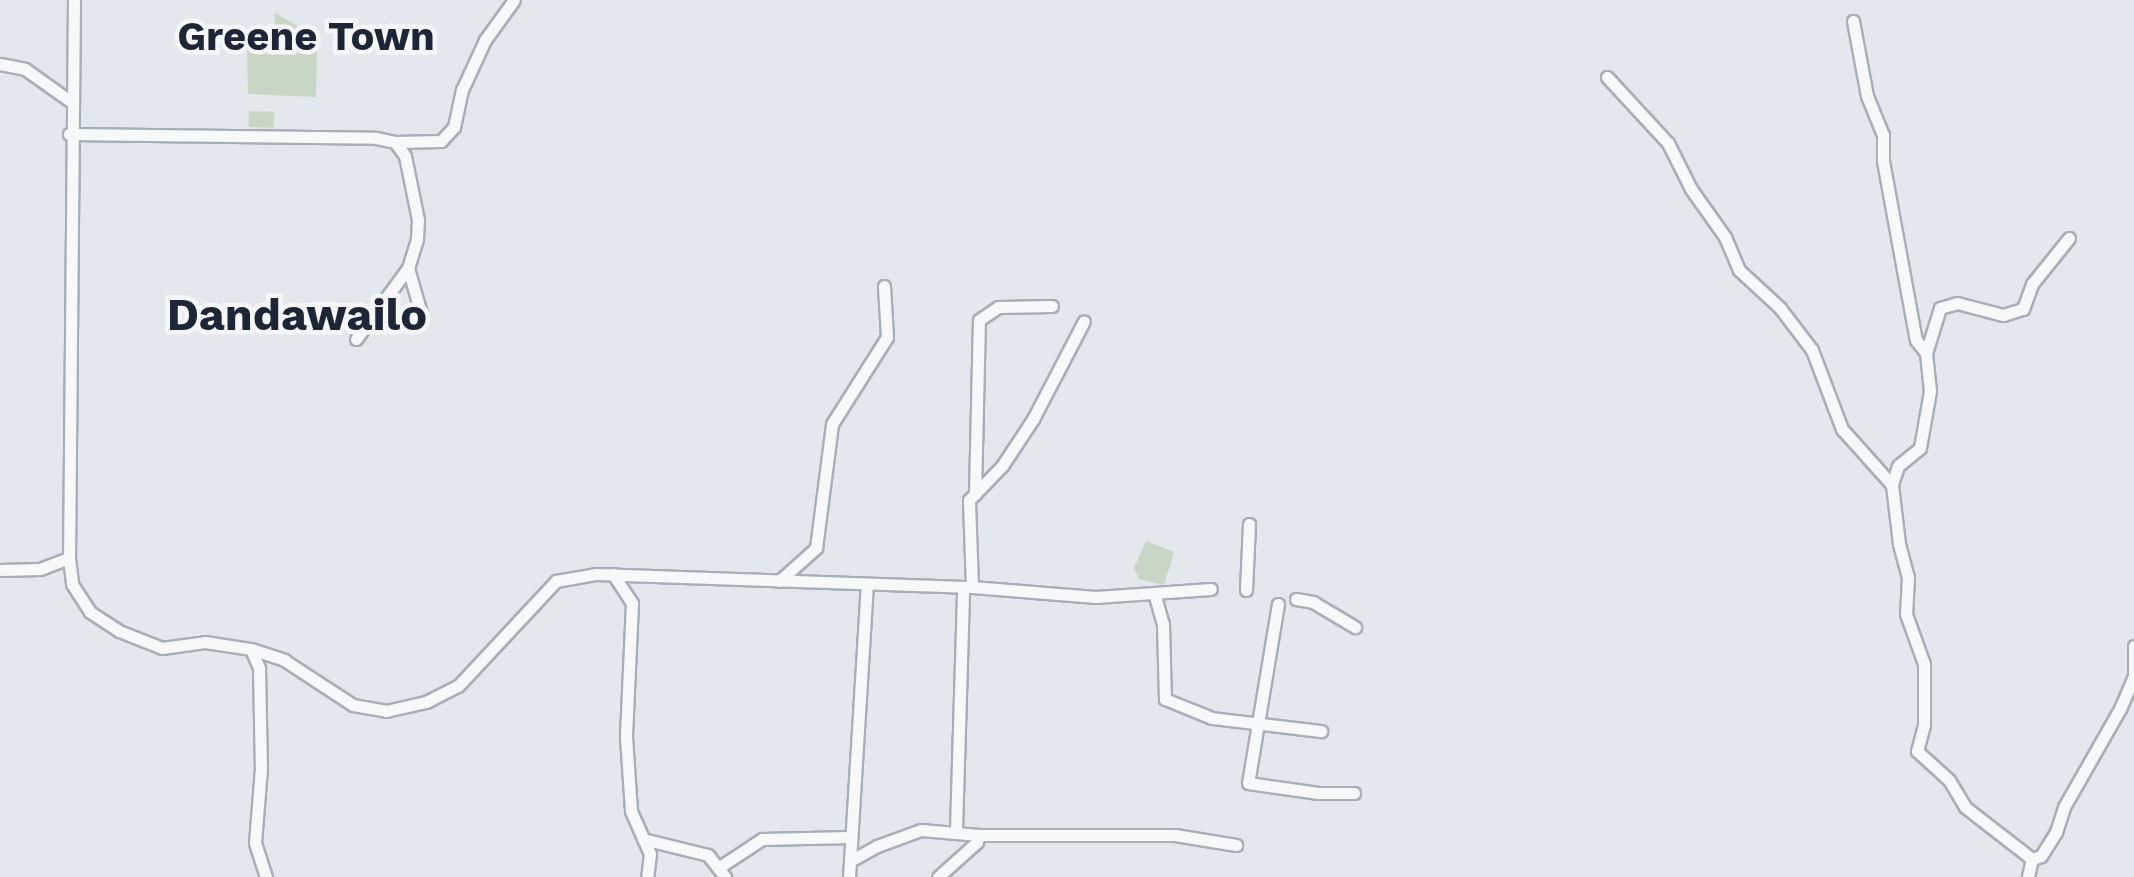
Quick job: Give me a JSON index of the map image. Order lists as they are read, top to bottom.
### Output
{
  "districts": ["Greene Town", "Dandawailo"]
}
